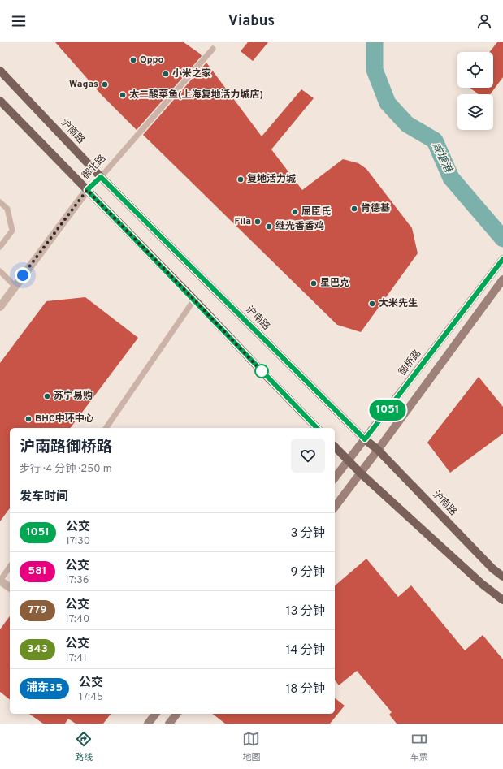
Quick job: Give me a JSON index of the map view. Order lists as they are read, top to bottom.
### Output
{
  "streets": {
    "main road": ["沪南路", "御桥路"],
    "street": ["御北路"]
  },
  "crossings": [
    ["沪南路", "御北路"],
    ["沪南路", "御桥路"]
  ],
  "water": ["咸塘港"],
  "places": [
    "Oppo",
    "小米之家",
    "Wagas",
    "太二酸菜鱼(上海复地活力城店)",
    "复地活力城",
    "肯德基",
    "屈臣氏",
    "Fila",
    "继光香香鸡",
    "星巴克",
    "大米先生",
    "苏宁易购",
    "BHC中环中心"
  ],
  "lines": ["bus line 1051"],
  "page": {
    "header": "Viabus",
    "on_map": "1051",
    "heading": [
      ["沪南路御桥路", "步行 · 4 分钟 · 250 m"],
      "发车时间"
    ],
    "list": [
      {
        "mark": "1051",
        "name": "公交",
        "note": "17:30",
        "value": "3 分钟"
      },
      {
        "mark": "581",
        "name": "公交",
        "note": "17:36",
        "value": "9 分钟"
      },
      {
        "mark": "779",
        "name": "公交",
        "note": "17:40",
        "value": "13 分钟"
      },
      {
        "mark": "343",
        "name": "公交",
        "note": "17:41",
        "value": "14 分钟"
      },
      {
        "mark": "浦东35",
        "name": "公交",
        "note": "17:45",
        "value": "18 分钟"
      }
    ],
    "tabs": ["路线", "地图", "车票"]
  }
}
